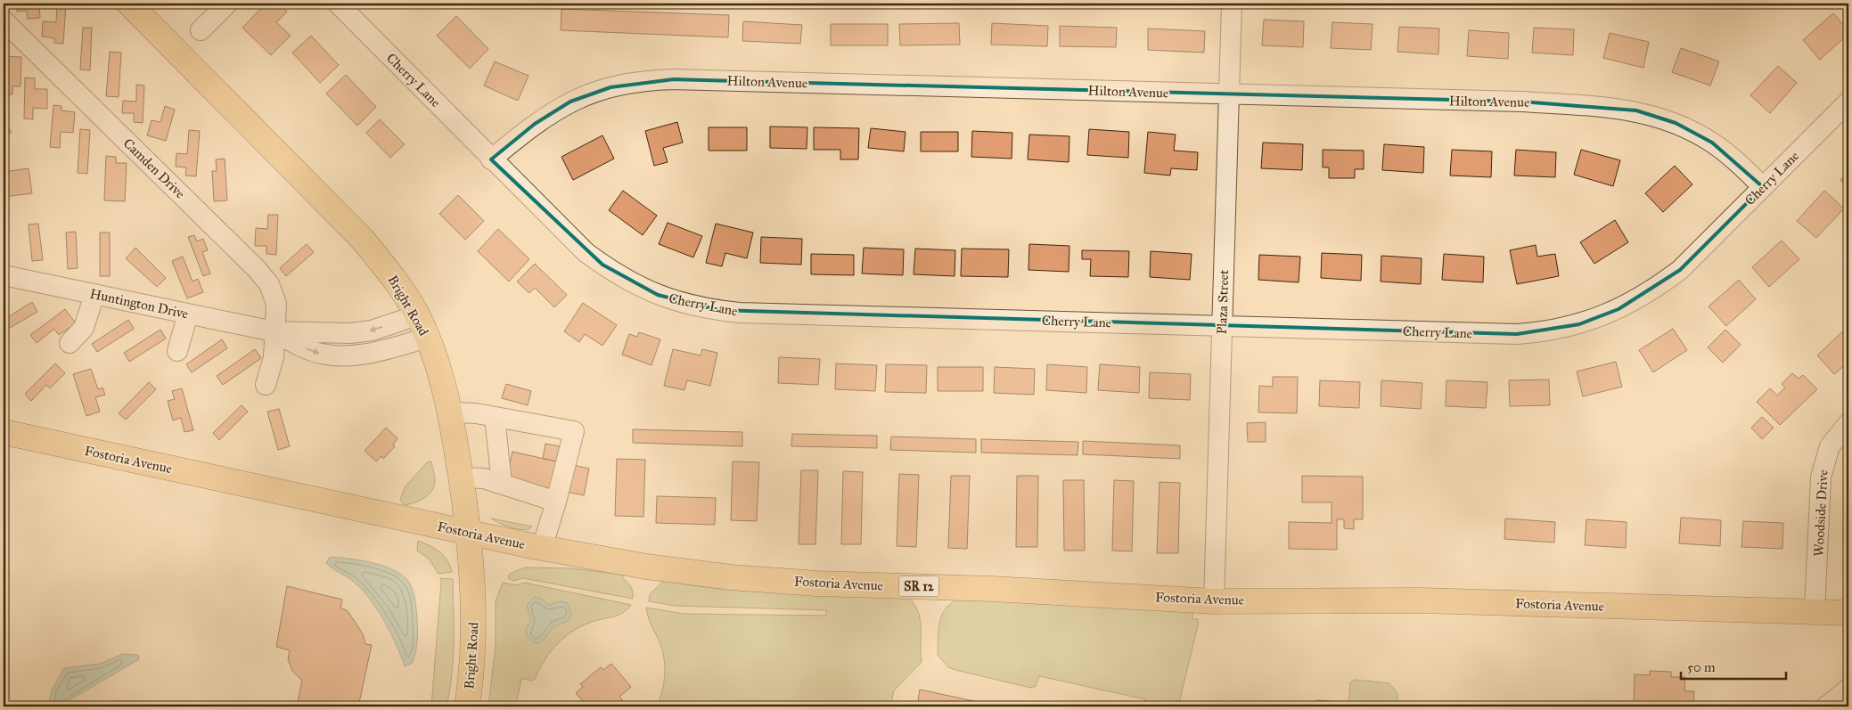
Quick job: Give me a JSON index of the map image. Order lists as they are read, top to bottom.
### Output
{
  "streets": {
    "main road": ["Bright Road", "Fostoria Avenue", "SR 12"],
    "street": [
      "Cherry Lane",
      "Hilton Avenue",
      "Camden Drive",
      "Plaza Street",
      "Huntington Drive",
      "Woodside Drive"
    ]
  },
  "crossings": [
    ["Cherry Lane", "Hilton Avenue"],
    ["Cherry Lane", "Plaza Street"],
    ["Hilton Avenue", "Plaza Street"],
    ["Camden Drive", "Huntington Drive"],
    ["Plaza Street", "Fostoria Avenue"],
    ["Huntington Drive", "Bright Road"],
    ["Bright Road", "Fostoria Avenue"],
    ["Fostoria Avenue", "Woodside Drive"]
  ],
  "scale_bar": "50 m"
}
